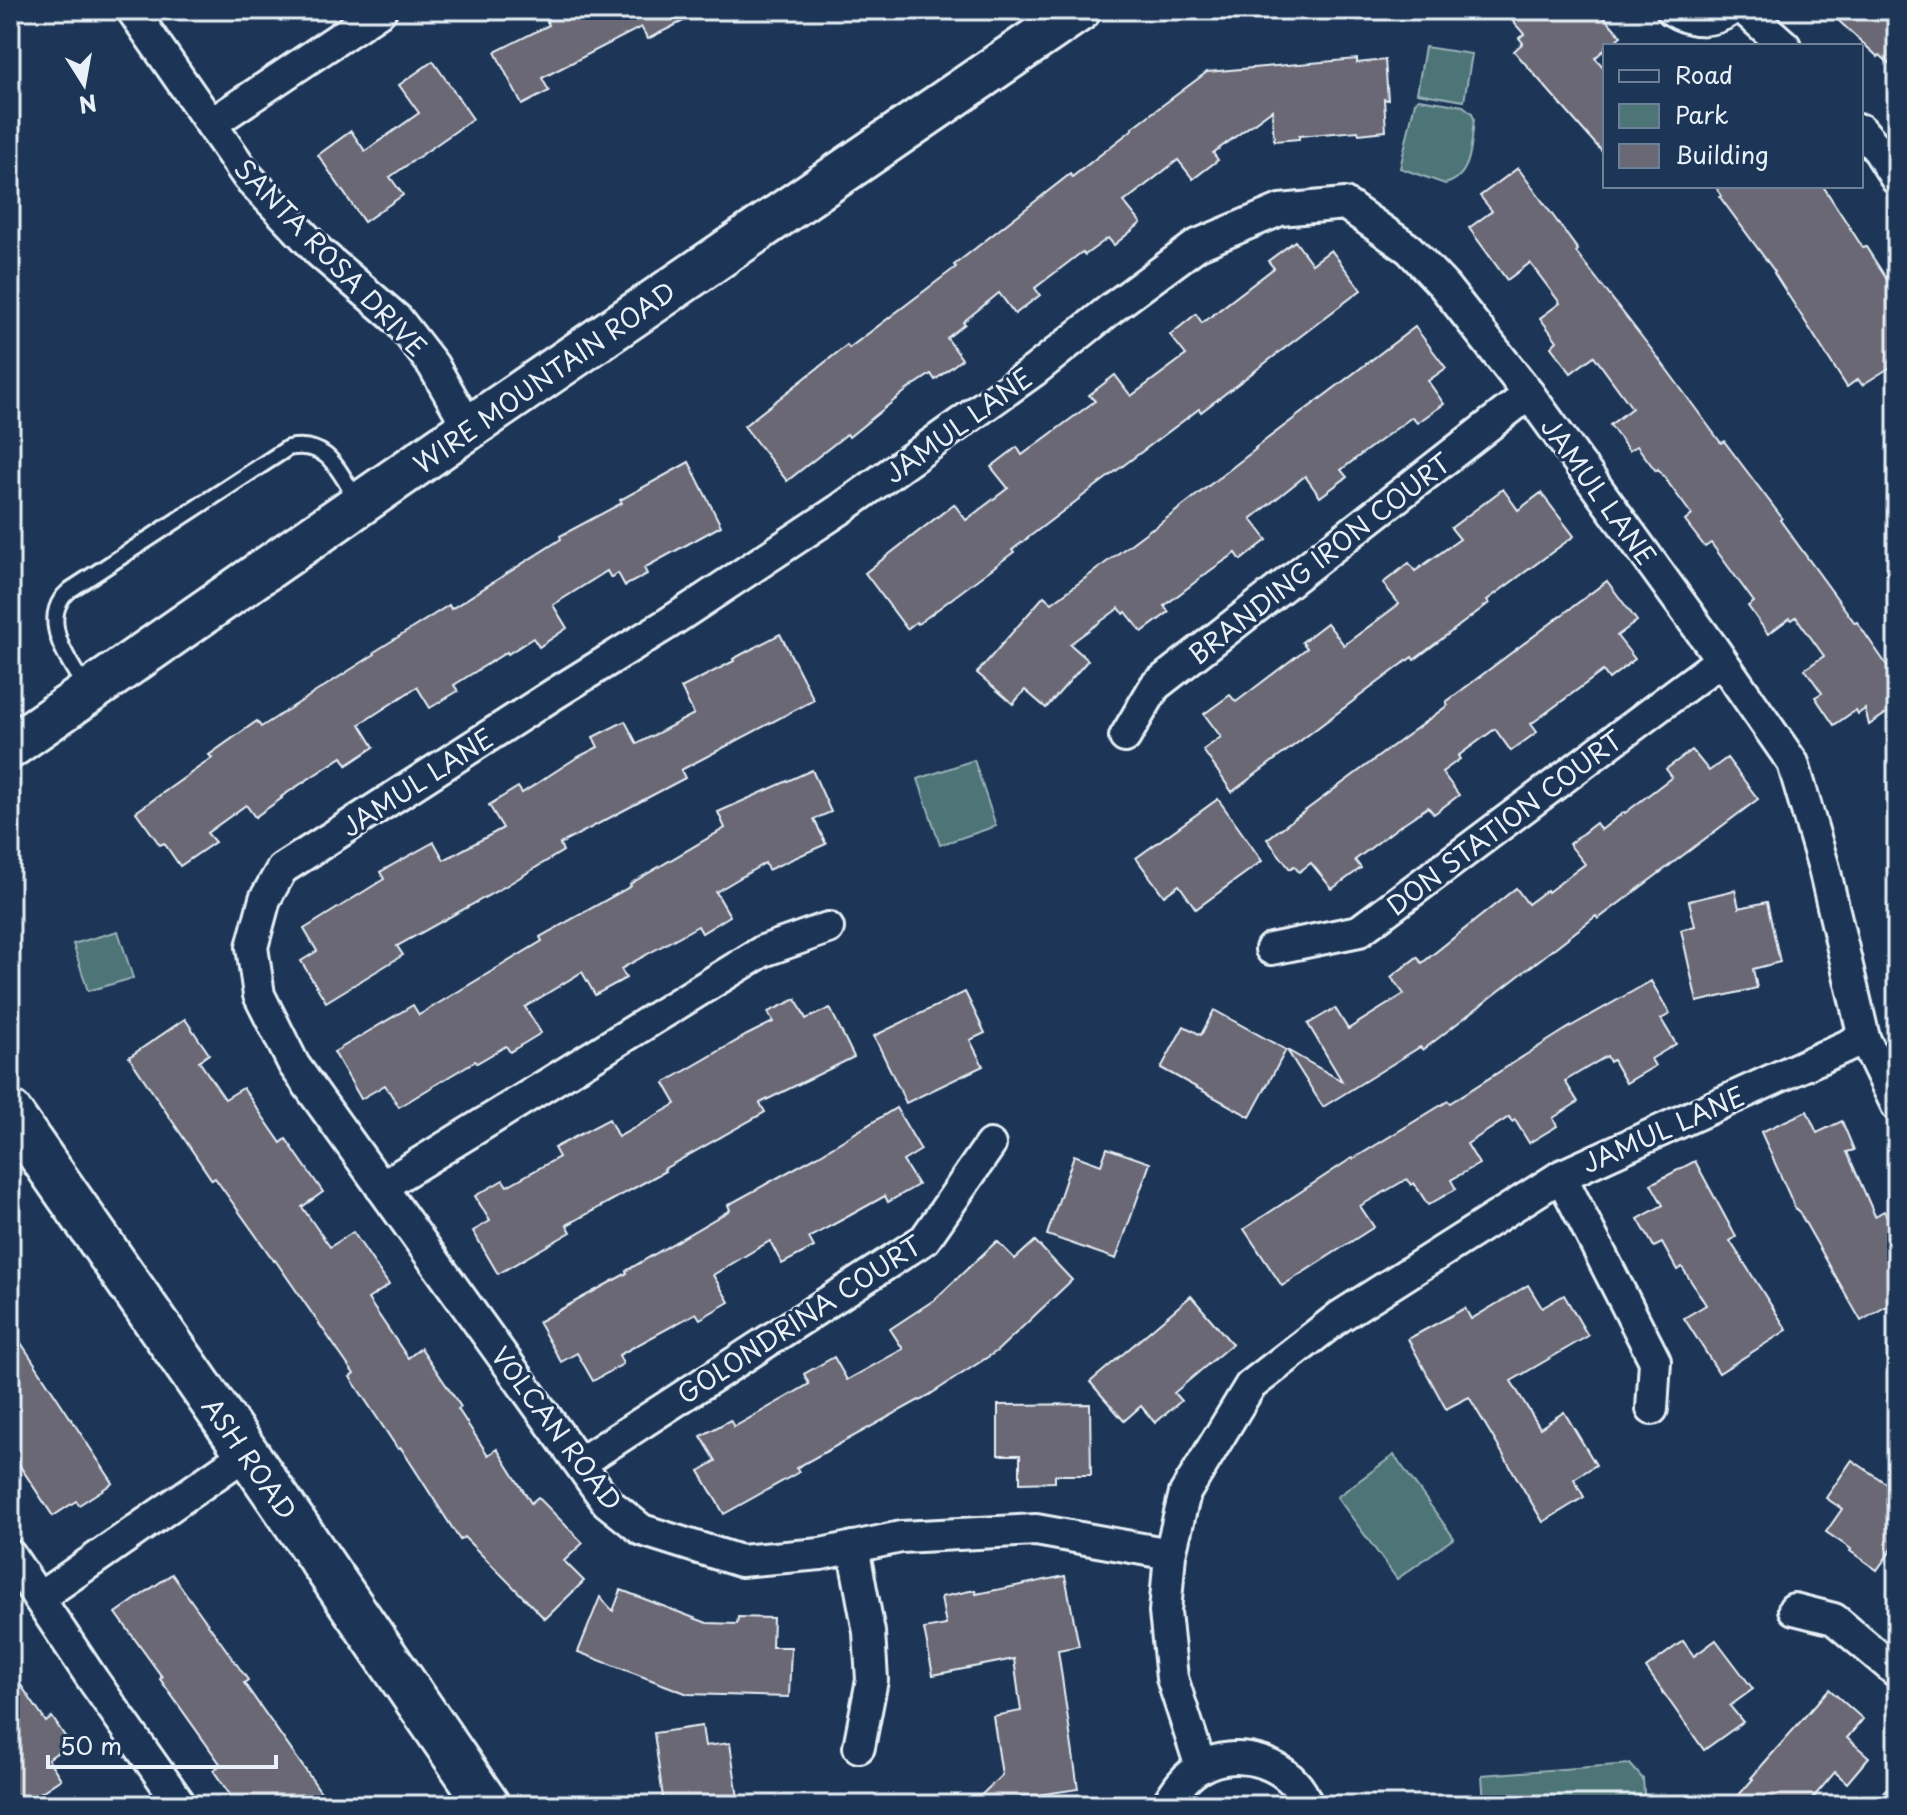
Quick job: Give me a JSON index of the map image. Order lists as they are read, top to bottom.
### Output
{
  "streets": {
    "main road": ["WIRE MOUNTAIN ROAD", "ASH ROAD"],
    "street": [
      "SANTA ROSA DRIVE",
      "JAMUL LANE",
      "BRANDING IRON COURT",
      "DON STATION COURT",
      "GOLONDRINA COURT",
      "VOLCAN ROAD"
    ]
  },
  "crossings": [
    ["SANTA ROSA DRIVE", "WIRE MOUNTAIN ROAD"],
    ["JAMUL LANE", "BRANDING IRON COURT"],
    ["JAMUL LANE", "DON STATION COURT"],
    ["JAMUL LANE", "VOLCAN ROAD"],
    ["GOLONDRINA COURT", "VOLCAN ROAD"]
  ],
  "legend": ["Road", "Park", "Building"],
  "scale_bar": "50 m",
  "north": "bottom"
}
